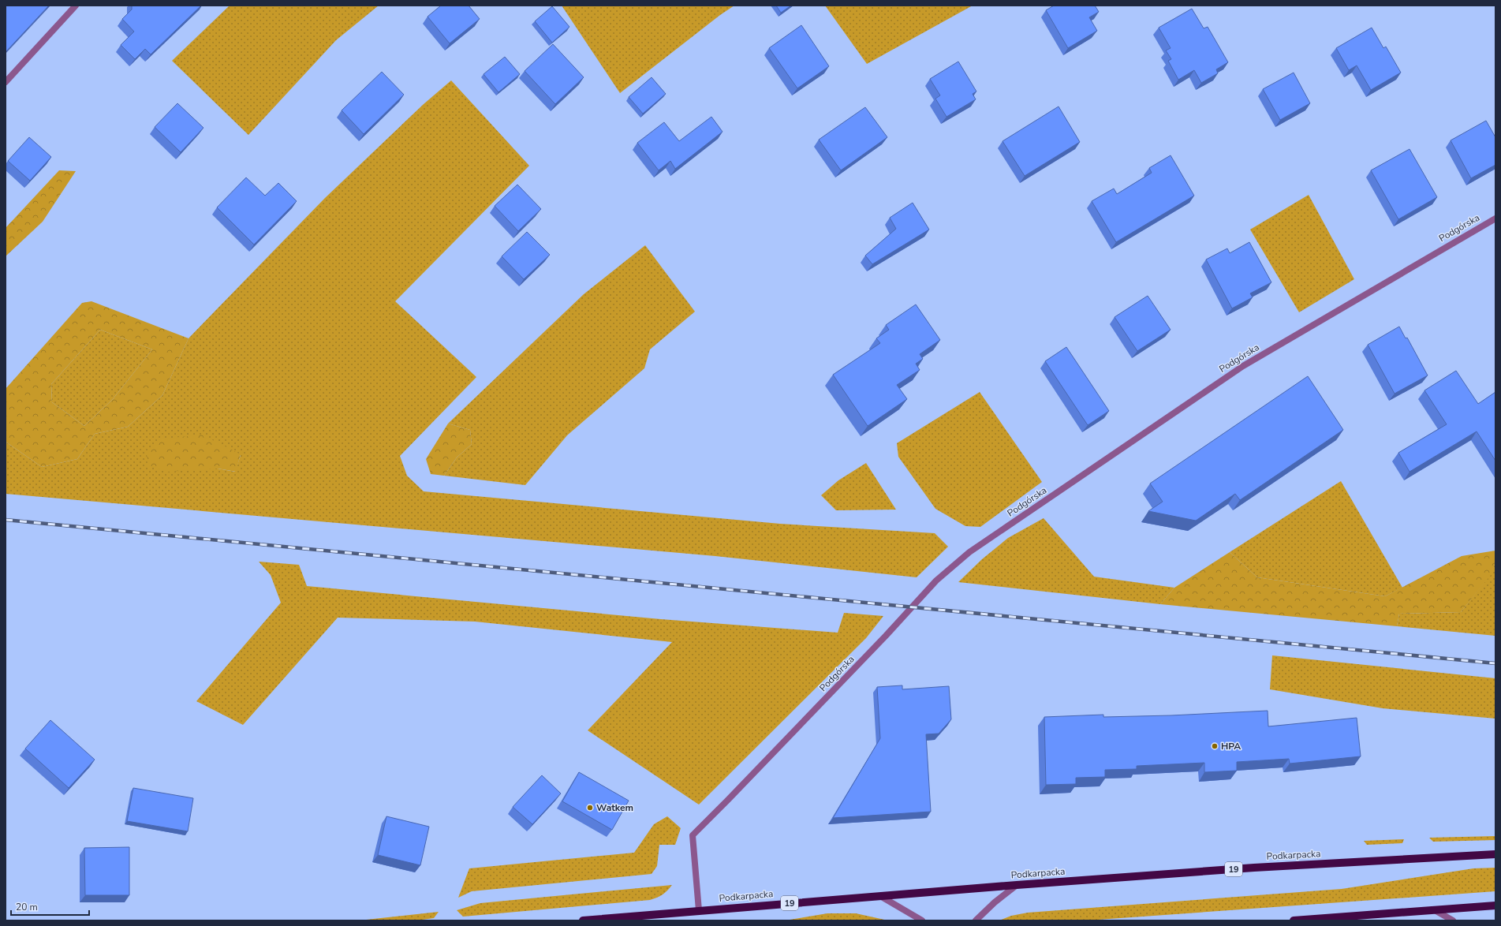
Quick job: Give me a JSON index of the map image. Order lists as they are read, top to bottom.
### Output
{
  "streets": {
    "main road": ["Podkarpacka", "19"],
    "street": ["Podgórska"]
  },
  "crossings": [
    ["Podgórska", "Podkarpacka"]
  ],
  "places": ["HPA", "Watkem"],
  "scale_bar": "20 m"
}
